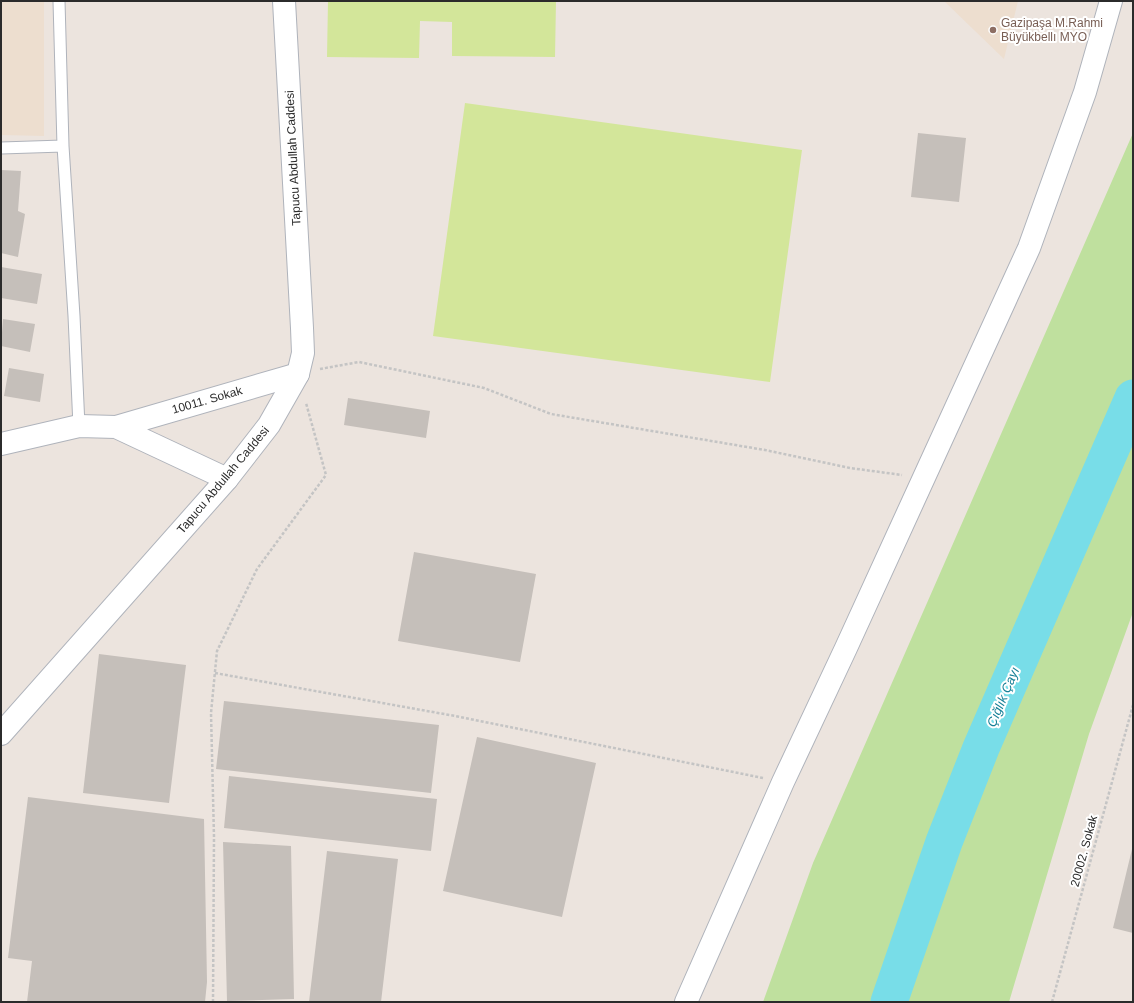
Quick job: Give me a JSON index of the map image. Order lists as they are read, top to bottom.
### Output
{
  "streets": {
    "street": ["Tapucu Abdullah Caddesi", "10011. Sokak"],
    "path": ["20002. Sokak"]
  },
  "crossings": [
    ["Tapucu Abdullah Caddesi", "10011. Sokak"]
  ],
  "water": ["Çığlık Çayı"],
  "places": ["Gazipaşa M.Rahmi Büyükbellı MYO"]
}
